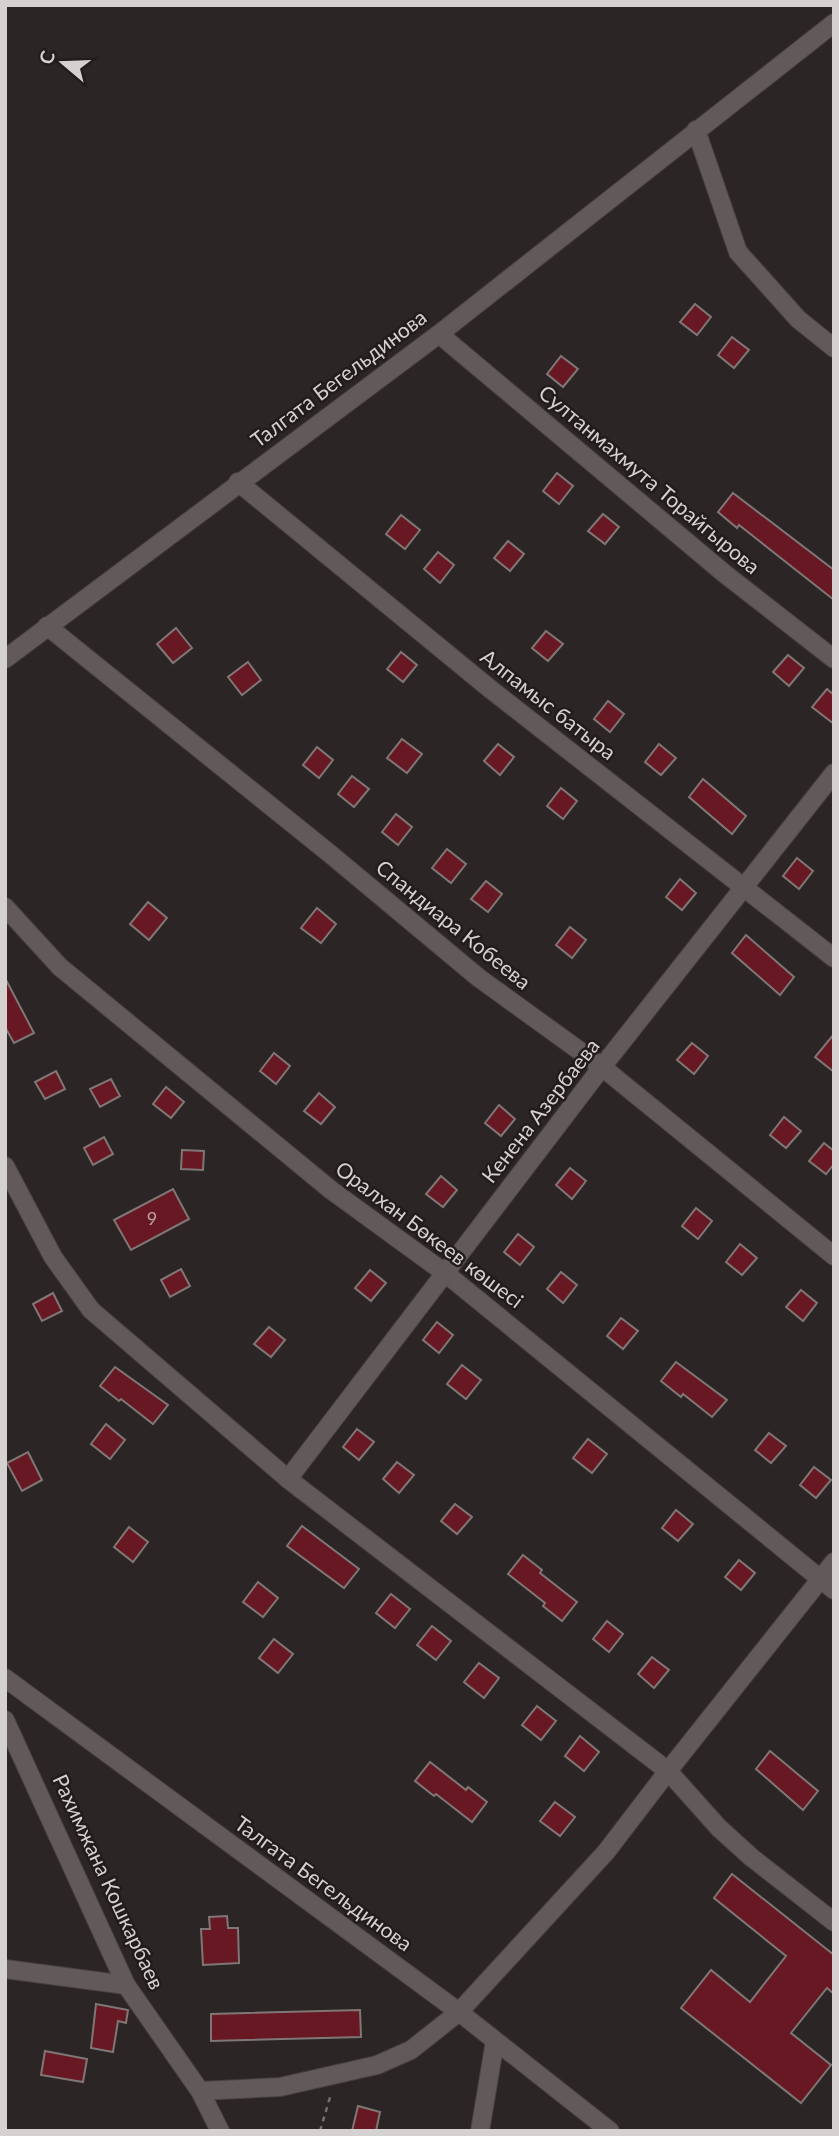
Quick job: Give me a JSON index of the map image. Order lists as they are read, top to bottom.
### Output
{
  "streets": {
    "street": [
      "Талгата Бегельдинова",
      "Султанмахмута Торайгырова",
      "Алпамыс батыра",
      "Спандиара Кобеева",
      "Кенена Азербаева",
      "Оралхан Бөкеев көшесі",
      "Рахимжана Кошкарбаев"
    ]
  },
  "crossings": [
    ["Талгата Бегельдинова", "Султанмахмута Торайгырова"],
    ["Талгата Бегельдинова", "Алпамыс батыра"],
    ["Талгата Бегельдинова", "Спандиара Кобеева"],
    ["Алпамыс батыра", "Кенена Азербаева"],
    ["Спандиара Кобеева", "Кенена Азербаева"],
    ["Кенена Азербаева", "Оралхан Бөкеев көшесі"]
  ],
  "house_numbers": ["9"],
  "north": "left"
}
